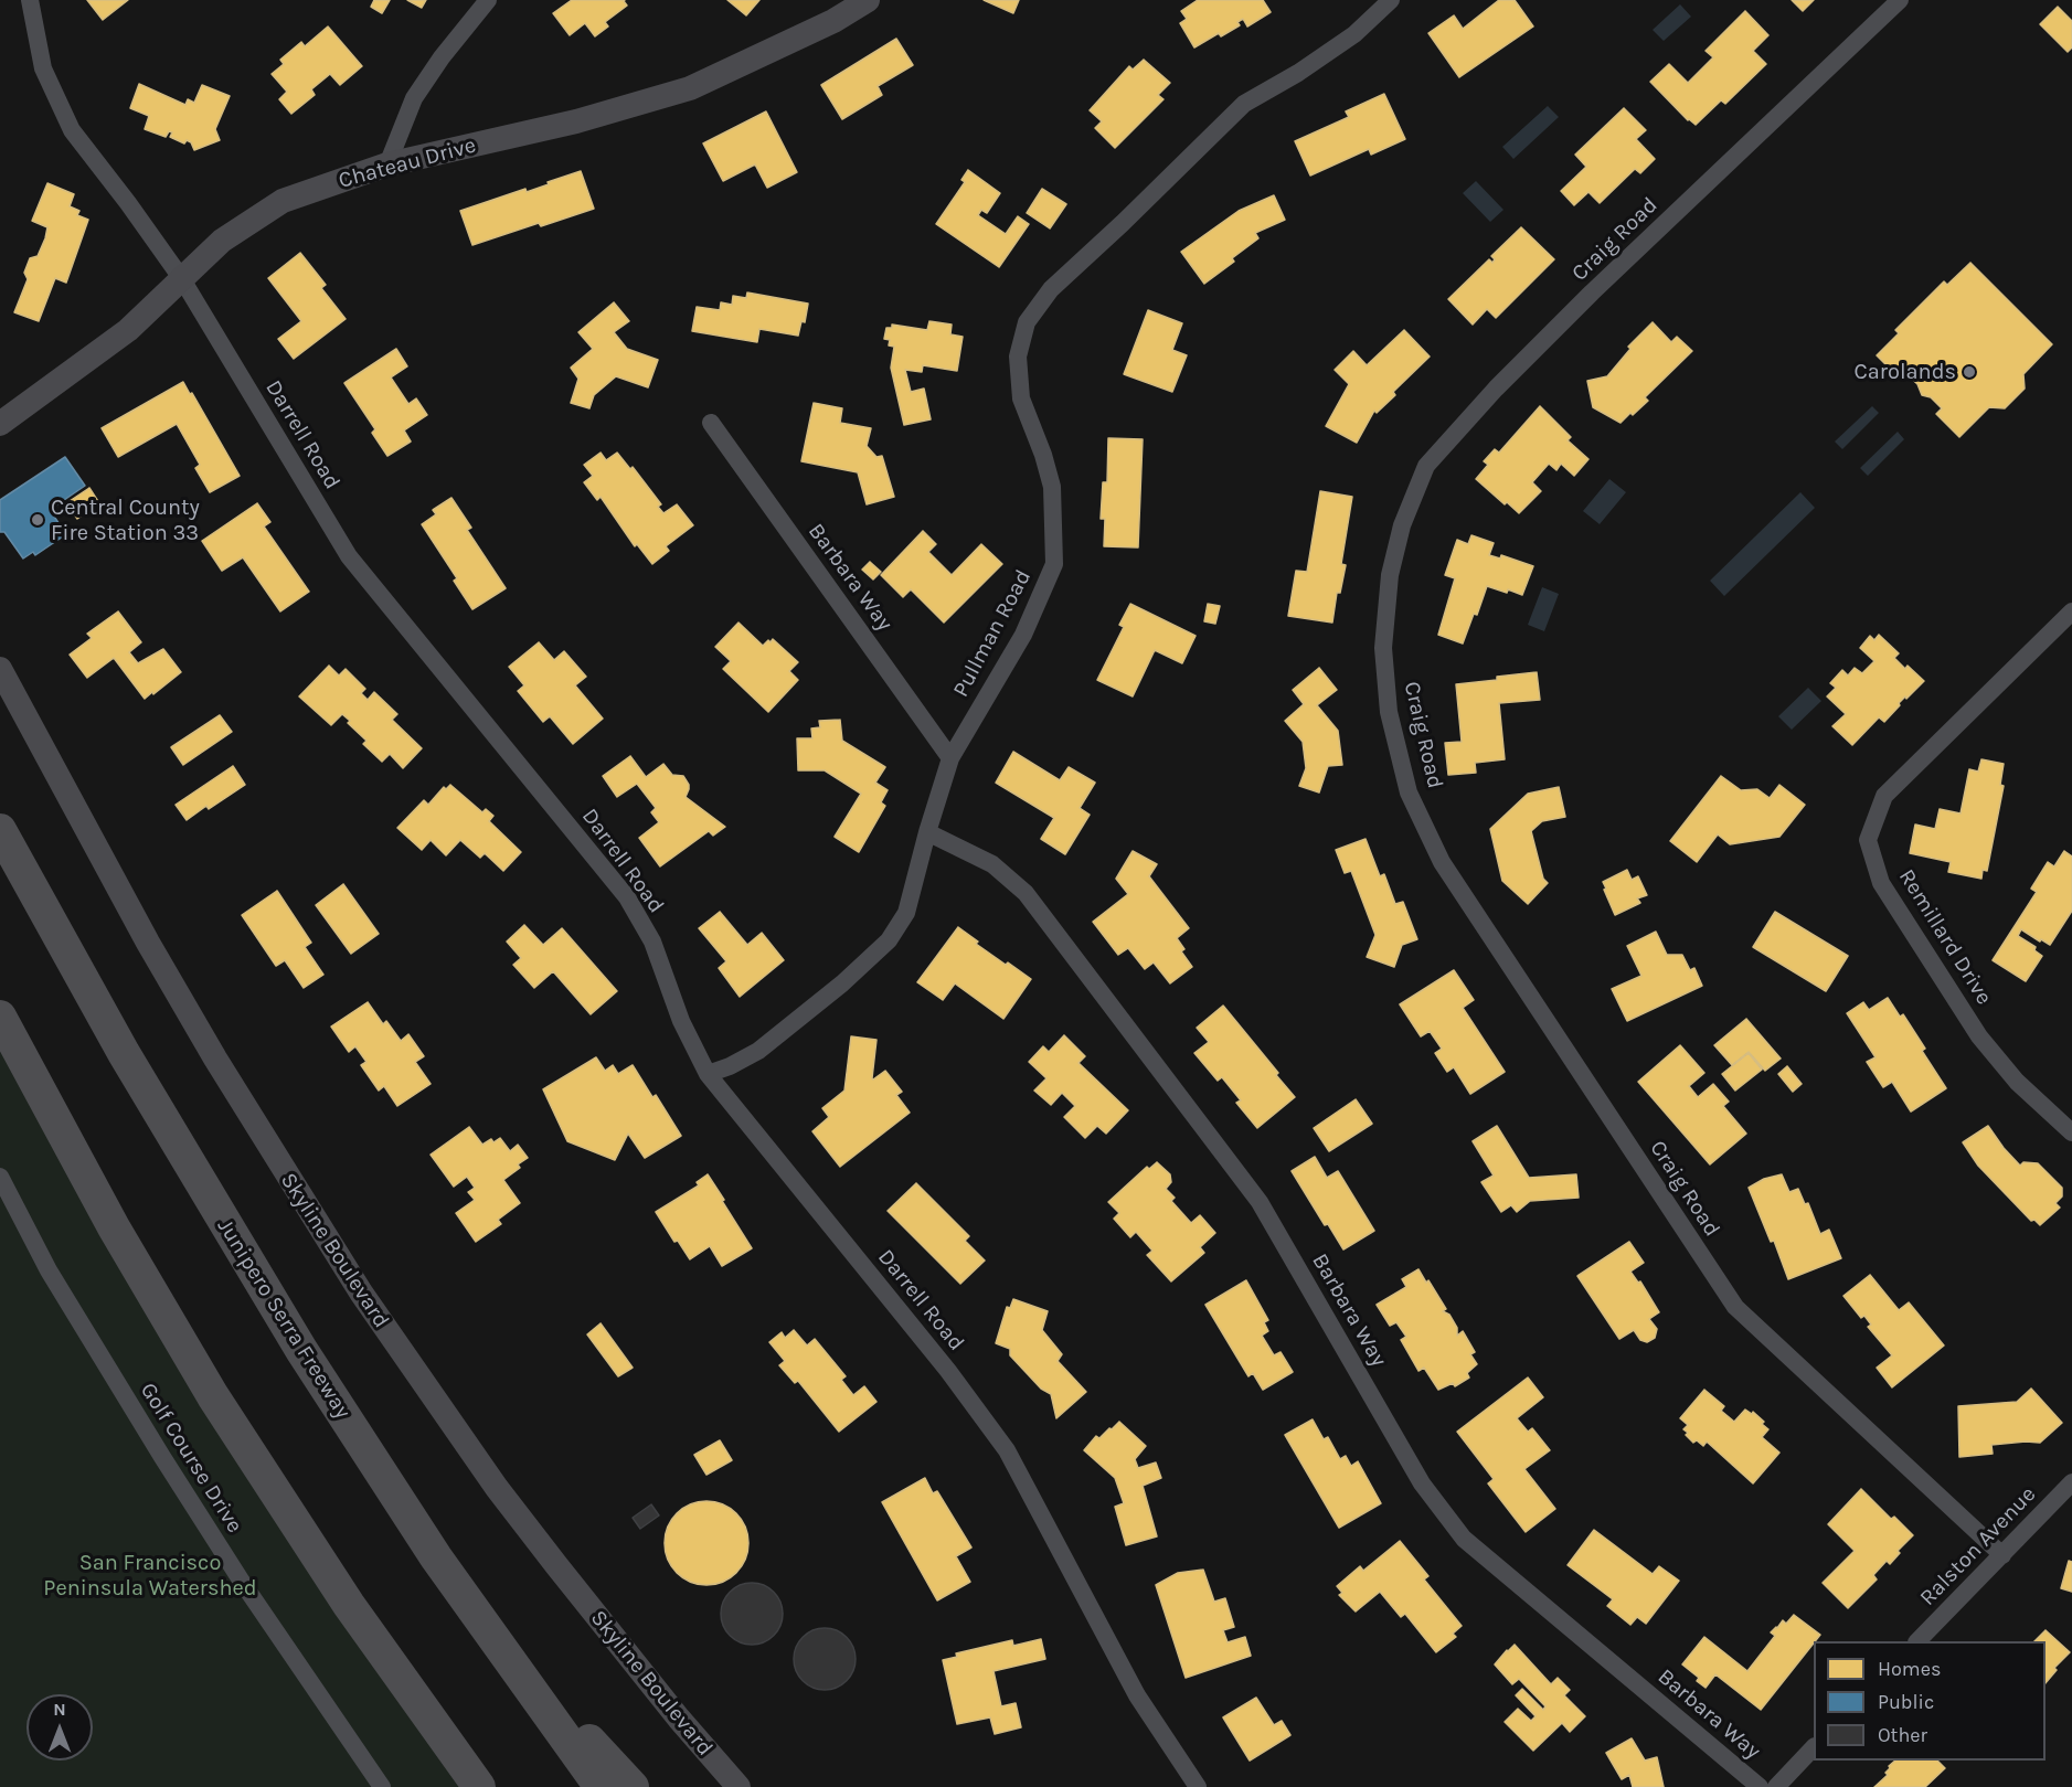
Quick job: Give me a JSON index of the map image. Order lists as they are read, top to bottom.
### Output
{
  "streets": {
    "highway": ["Junipero Serra Freeway"],
    "main road": ["Chateau Drive", "Skyline Boulevard"],
    "street": [
      "Craig Road",
      "Darrell Road",
      "Barbara Way",
      "Pullman Road",
      "Remillard Drive",
      "Golf Course Drive",
      "Ralston Avenue"
    ]
  },
  "crossings": [
    ["Chateau Drive", "Darrell Road"],
    ["Craig Road", "Ralston Avenue"],
    ["Darrell Road", "Pullman Road"],
    ["Barbara Way", "Pullman Road"]
  ],
  "parks": ["San Francisco Peninsula Watershed"],
  "places": ["Carolands", "Central County Fire Station 33"],
  "legend": ["Homes", "Public", "Other"],
  "north": "top"
}
